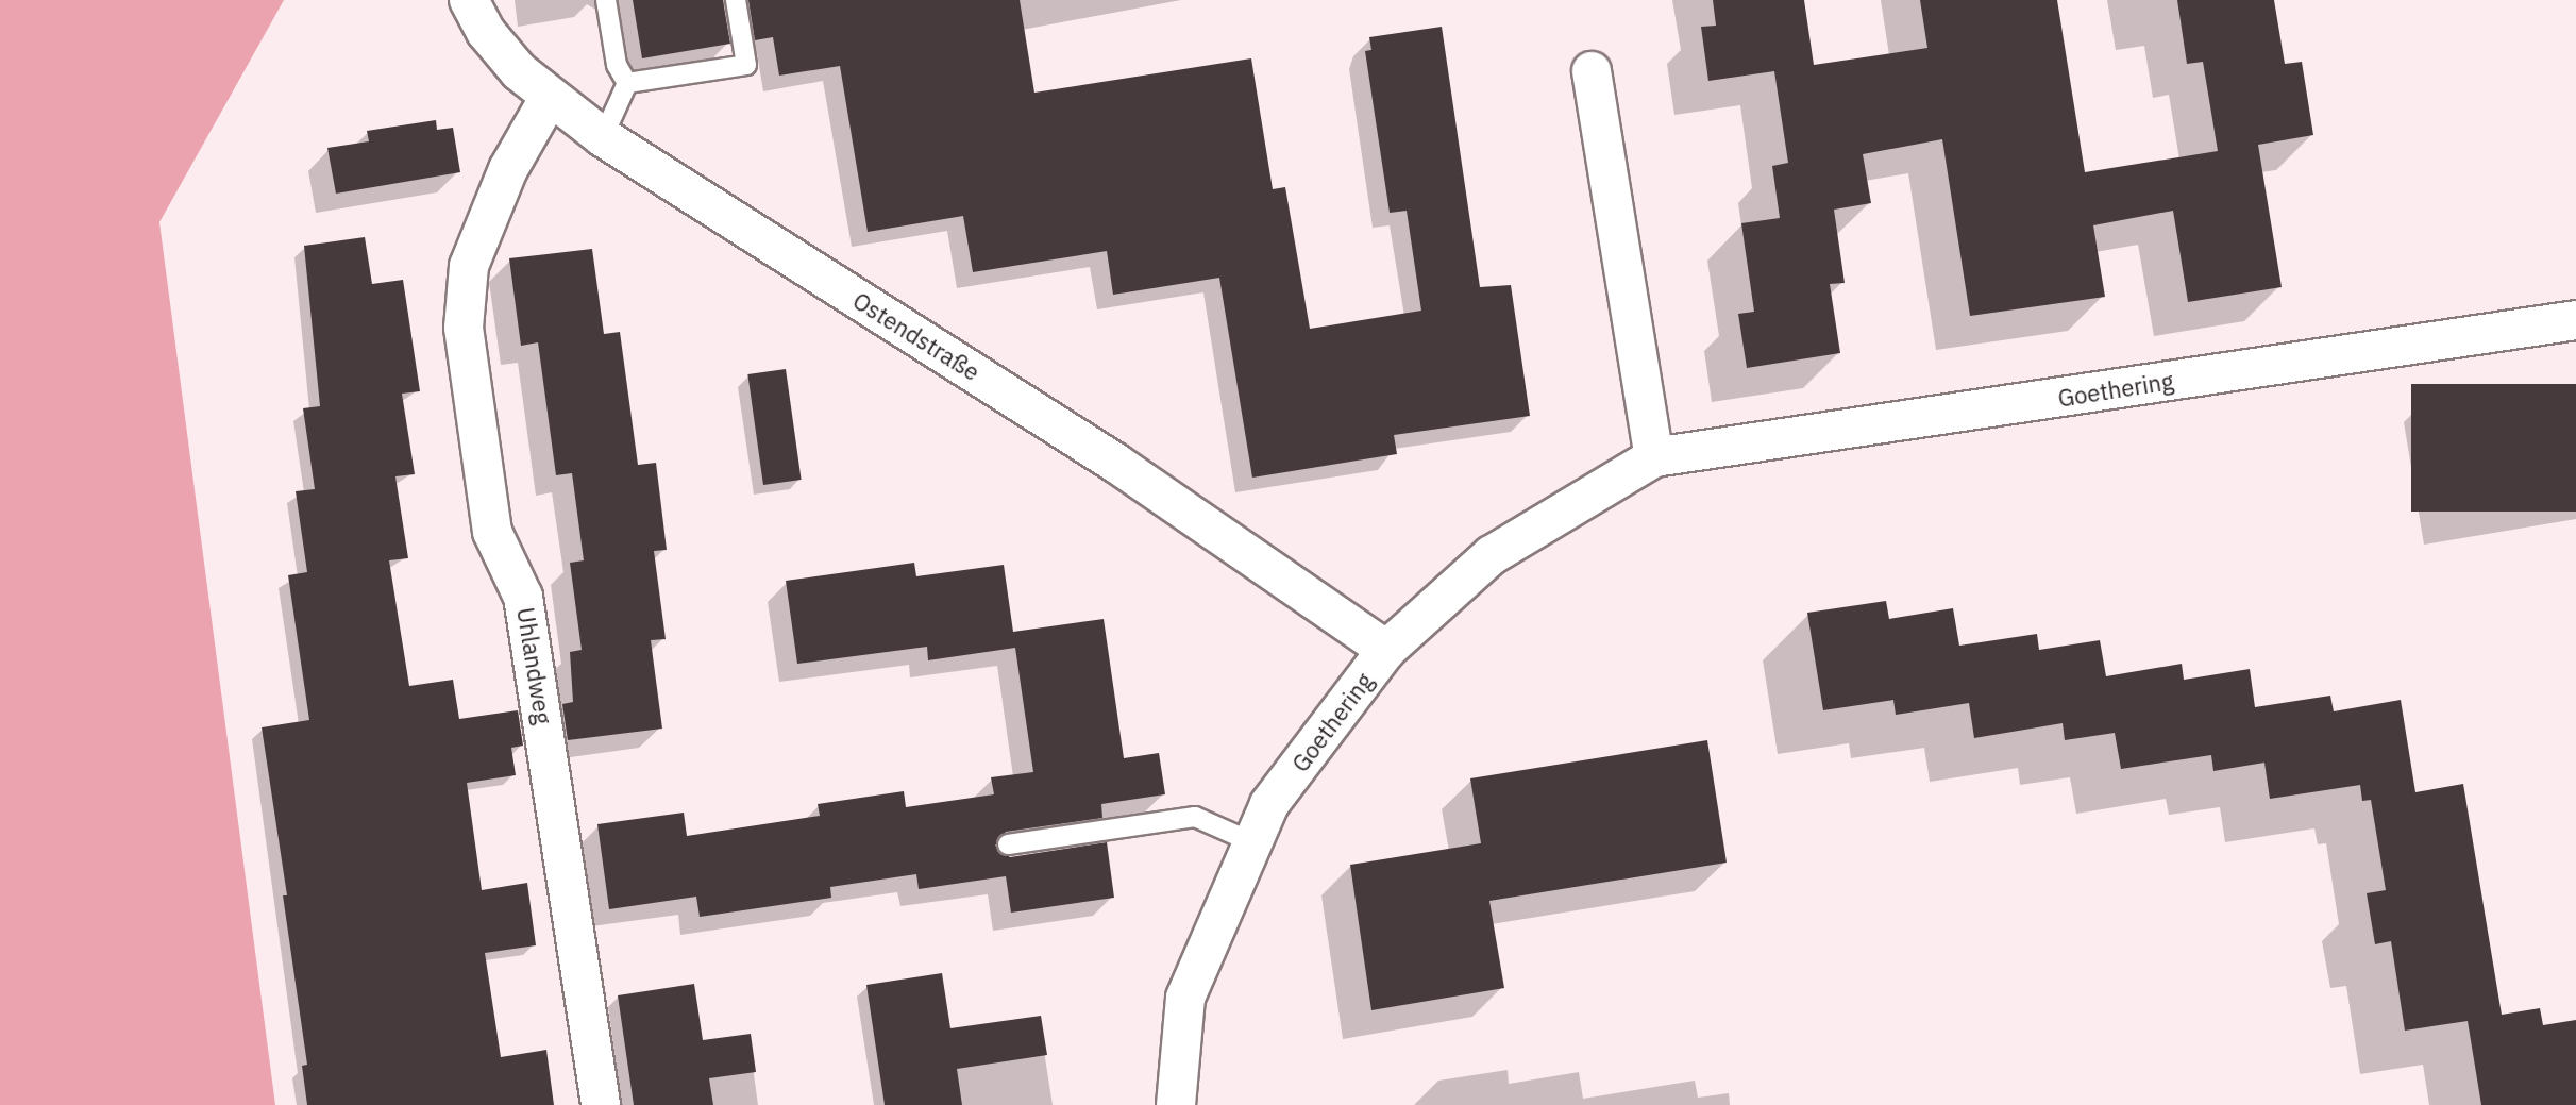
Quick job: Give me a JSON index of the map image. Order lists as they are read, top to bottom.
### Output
{
  "streets": {
    "street": ["Ostendstraße", "Goethering", "Uhlandweg"]
  },
  "crossings": [
    ["Ostendstraße", "Goethering"],
    ["Ostendstraße", "Uhlandweg"]
  ]
}
